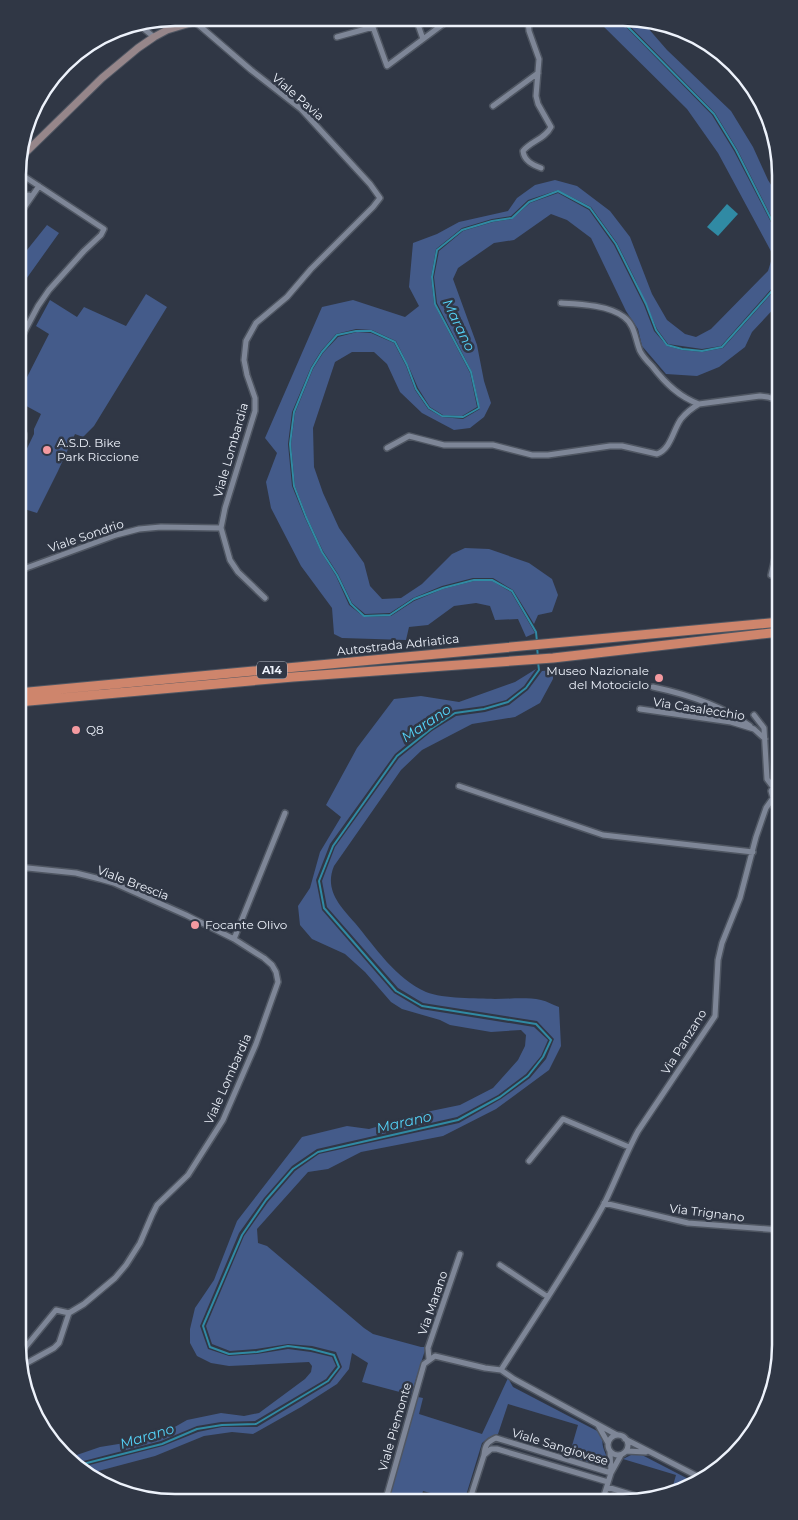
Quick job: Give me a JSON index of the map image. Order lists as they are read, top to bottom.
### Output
{
  "streets": {
    "highway": ["Autostrada Adriatica", "A14"],
    "street": [
      "Viale Pavia",
      "Viale Lombardia",
      "Viale Sondrio",
      "Via Casalecchio",
      "Viale Brescia",
      "Via Panzano",
      "Via Trignano",
      "Via Marano",
      "Viale Piemonte",
      "Viale Sangiovese"
    ]
  },
  "crossings": [
    ["Viale Pavia", "Viale Lombardia"],
    ["Viale Lombardia", "Viale Sondrio"],
    ["Viale Lombardia", "Viale Brescia"],
    ["Via Panzano", "Via Trignano"],
    ["Via Marano", "Viale Piemonte"]
  ],
  "water": ["Marano"],
  "places": [
    "A.S.D. Bike Park Riccione",
    "Museo Nazionale del Motociclo",
    "Q8",
    "Focante Olivo"
  ]
}
